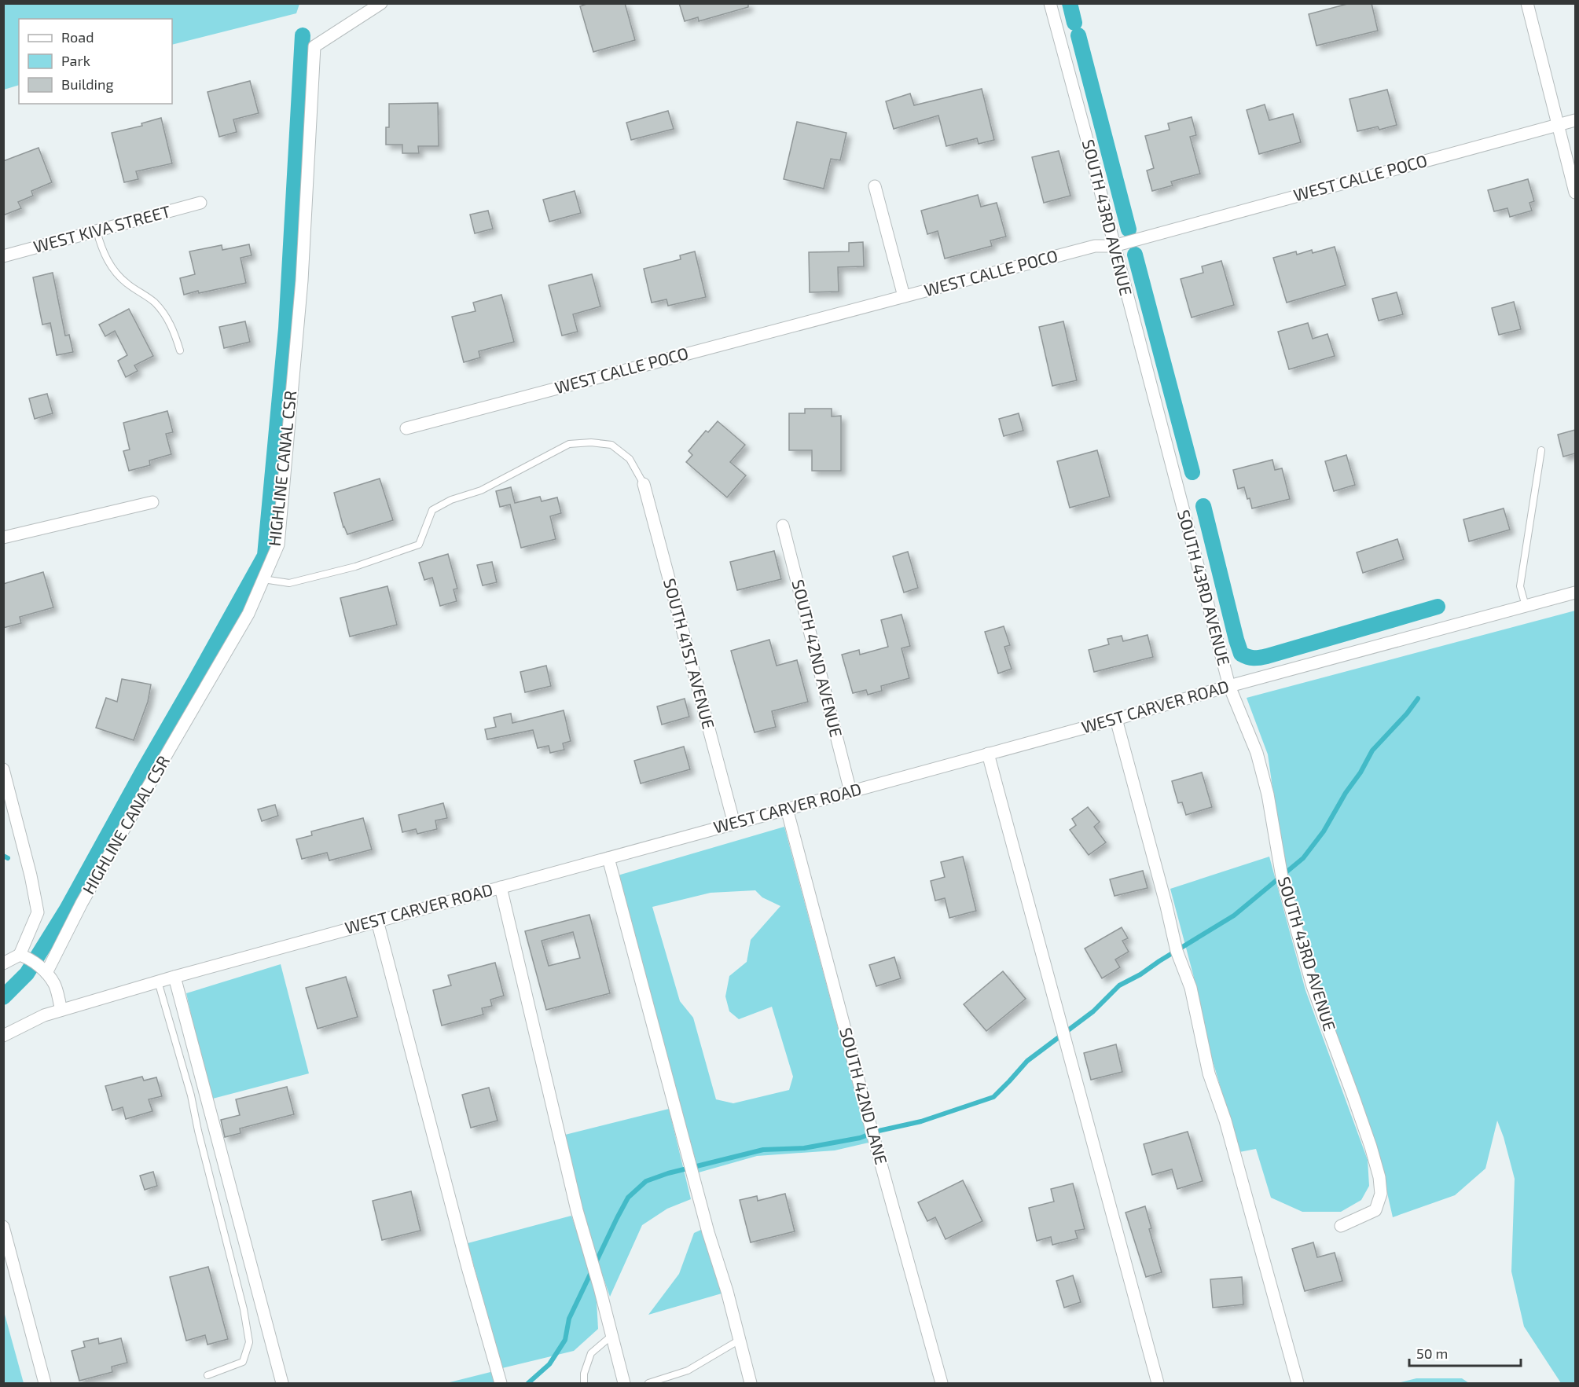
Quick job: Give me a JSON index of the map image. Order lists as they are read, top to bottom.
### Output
{
  "streets": {
    "street": [
      "WEST CALLE POCO",
      "SOUTH 43RD AVENUE",
      "WEST KIVA STREET",
      "HIGHLINE CANAL CSR",
      "SOUTH 41ST AVENUE",
      "SOUTH 42ND AVENUE",
      "WEST CARVER ROAD",
      "SOUTH 42ND LANE"
    ]
  },
  "crossings": [
    ["WEST CALLE POCO", "SOUTH 43RD AVENUE"],
    ["SOUTH 43RD AVENUE", "WEST CARVER ROAD"],
    ["SOUTH 41ST AVENUE", "WEST CARVER ROAD"],
    ["SOUTH 42ND AVENUE", "WEST CARVER ROAD"],
    ["WEST CARVER ROAD", "SOUTH 42ND LANE"]
  ],
  "legend": ["Road", "Park", "Building"],
  "scale_bar": "50 m"
}
